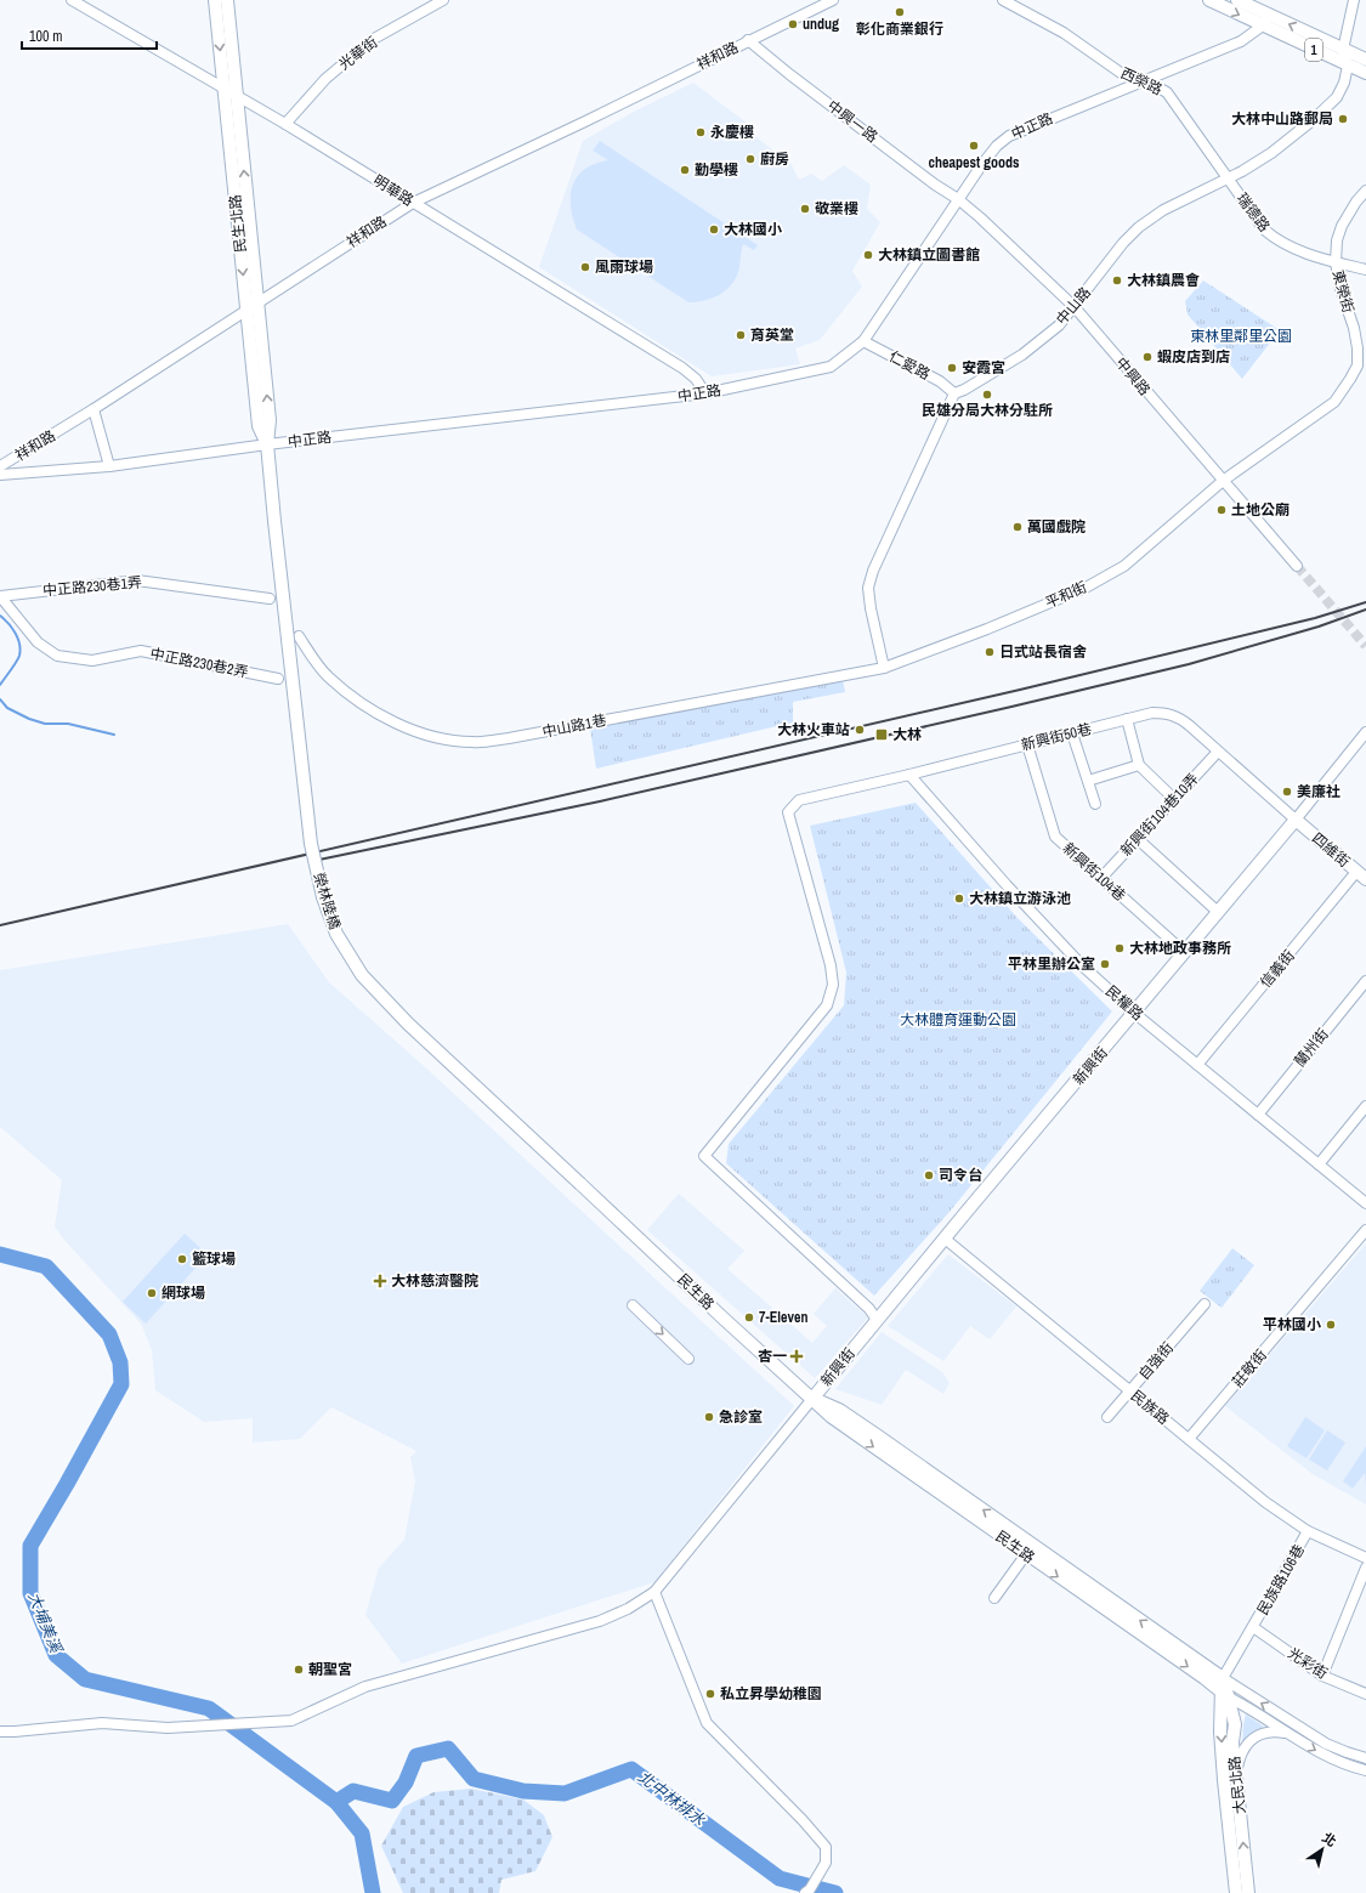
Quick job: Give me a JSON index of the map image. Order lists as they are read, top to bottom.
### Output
{
  "streets": {
    "main road": [
      "1",
      "民生北路",
      "四維街",
      "榮林陸橋",
      "新興街",
      "民生路",
      "大民北路"
    ],
    "street": [
      "光華街",
      "祥和路",
      "西榮路",
      "中興一路",
      "中正路",
      "明華路",
      "瑞德路",
      "東榮街",
      "中山路",
      "仁愛路",
      "中興路",
      "中正路230巷1弄",
      "平和街",
      "中正路230巷2弄",
      "中山路1巷",
      "新興街50巷",
      "新興街104巷10弄",
      "新興街104巷",
      "信義街",
      "民權路",
      "蘭州街",
      "自強街",
      "莊敬街",
      "民族路",
      "民族路106巷",
      "光彩街"
    ]
  },
  "crossings": [
    ["1", "中正路"],
    ["1", "中山路"],
    ["光華街", "明華路"],
    ["祥和路", "中興一路"],
    ["祥和路", "明華路"],
    ["祥和路", "民生北路"],
    ["西榮路", "中正路"],
    ["西榮路", "瑞德路"],
    ["西榮路", "中山路"],
    ["中興一路", "中正路"],
    ["中興一路", "中興路"],
    ["中正路", "明華路"],
    ["中正路", "民生北路"],
    ["中正路", "仁愛路"],
    ["中正路", "中興路"],
    ["明華路", "民生北路"],
    ["瑞德路", "東榮街"],
    ["瑞德路", "中山路"],
    ["民生北路", "榮林陸橋"],
    ["東榮街", "中興路"],
    ["東榮街", "平和街"],
    ["中山路", "仁愛路"],
    ["中山路", "中興路"],
    ["中興路", "平和街"],
    ["中正路230巷1弄", "中正路230巷2弄"],
    ["平和街", "中山路1巷"],
    ["新興街50巷", "新興街104巷10弄"],
    ["新興街50巷", "四維街"],
    ["新興街50巷", "新興街104巷"],
    ["新興街50巷", "民權路"],
    ["新興街50巷", "新興街"],
    ["新興街104巷10弄", "新興街104巷"],
    ["四維街", "信義街"],
    ["四維街", "新興街"],
    ["新興街104巷", "新興街"],
    ["榮林陸橋", "民生路"],
    ["信義街", "民權路"],
    ["民權路", "蘭州街"],
    ["民權路", "新興街"],
    ["新興街", "民生路"],
    ["新興街", "民族路"],
    ["民生路", "民族路106巷"],
    ["民生路", "大民北路"],
    ["自強街", "民族路"],
    ["莊敬街", "民族路"],
    ["民族路", "民族路106巷"],
    ["民族路106巷", "光彩街"]
  ],
  "water": ["大埔美溪", "北中林排水"],
  "parks": ["東林里鄰里公園", "大林體育運動公園"],
  "places": {
    "other": [
      "彰化商業銀行",
      "undug",
      "大林中山路郵局",
      "永慶樓",
      "cheapest goods",
      "廚房",
      "勤學樓",
      "敬業樓",
      "大林國小",
      "大林鎮立圖書館",
      "風雨球場",
      "大林鎮農會",
      "育英堂",
      "蝦皮店到店",
      "安霞宮",
      "民雄分局大林分駐所",
      "土地公廟",
      "萬國戲院",
      "日式站長宿舍",
      "大林火車站",
      "美廉社",
      "大林鎮立游泳池",
      "大林地政事務所",
      "平林里辦公室",
      "司令台",
      "籃球場",
      "網球場",
      "7-Eleven",
      "平林國小",
      "急診室",
      "朝聖宮",
      "私立昇學幼稚園"
    ],
    "transit": ["大林"],
    "health": ["大林慈濟醫院", "杏一"]
  },
  "scale_bar": "100 m",
  "north": "top right"
}
